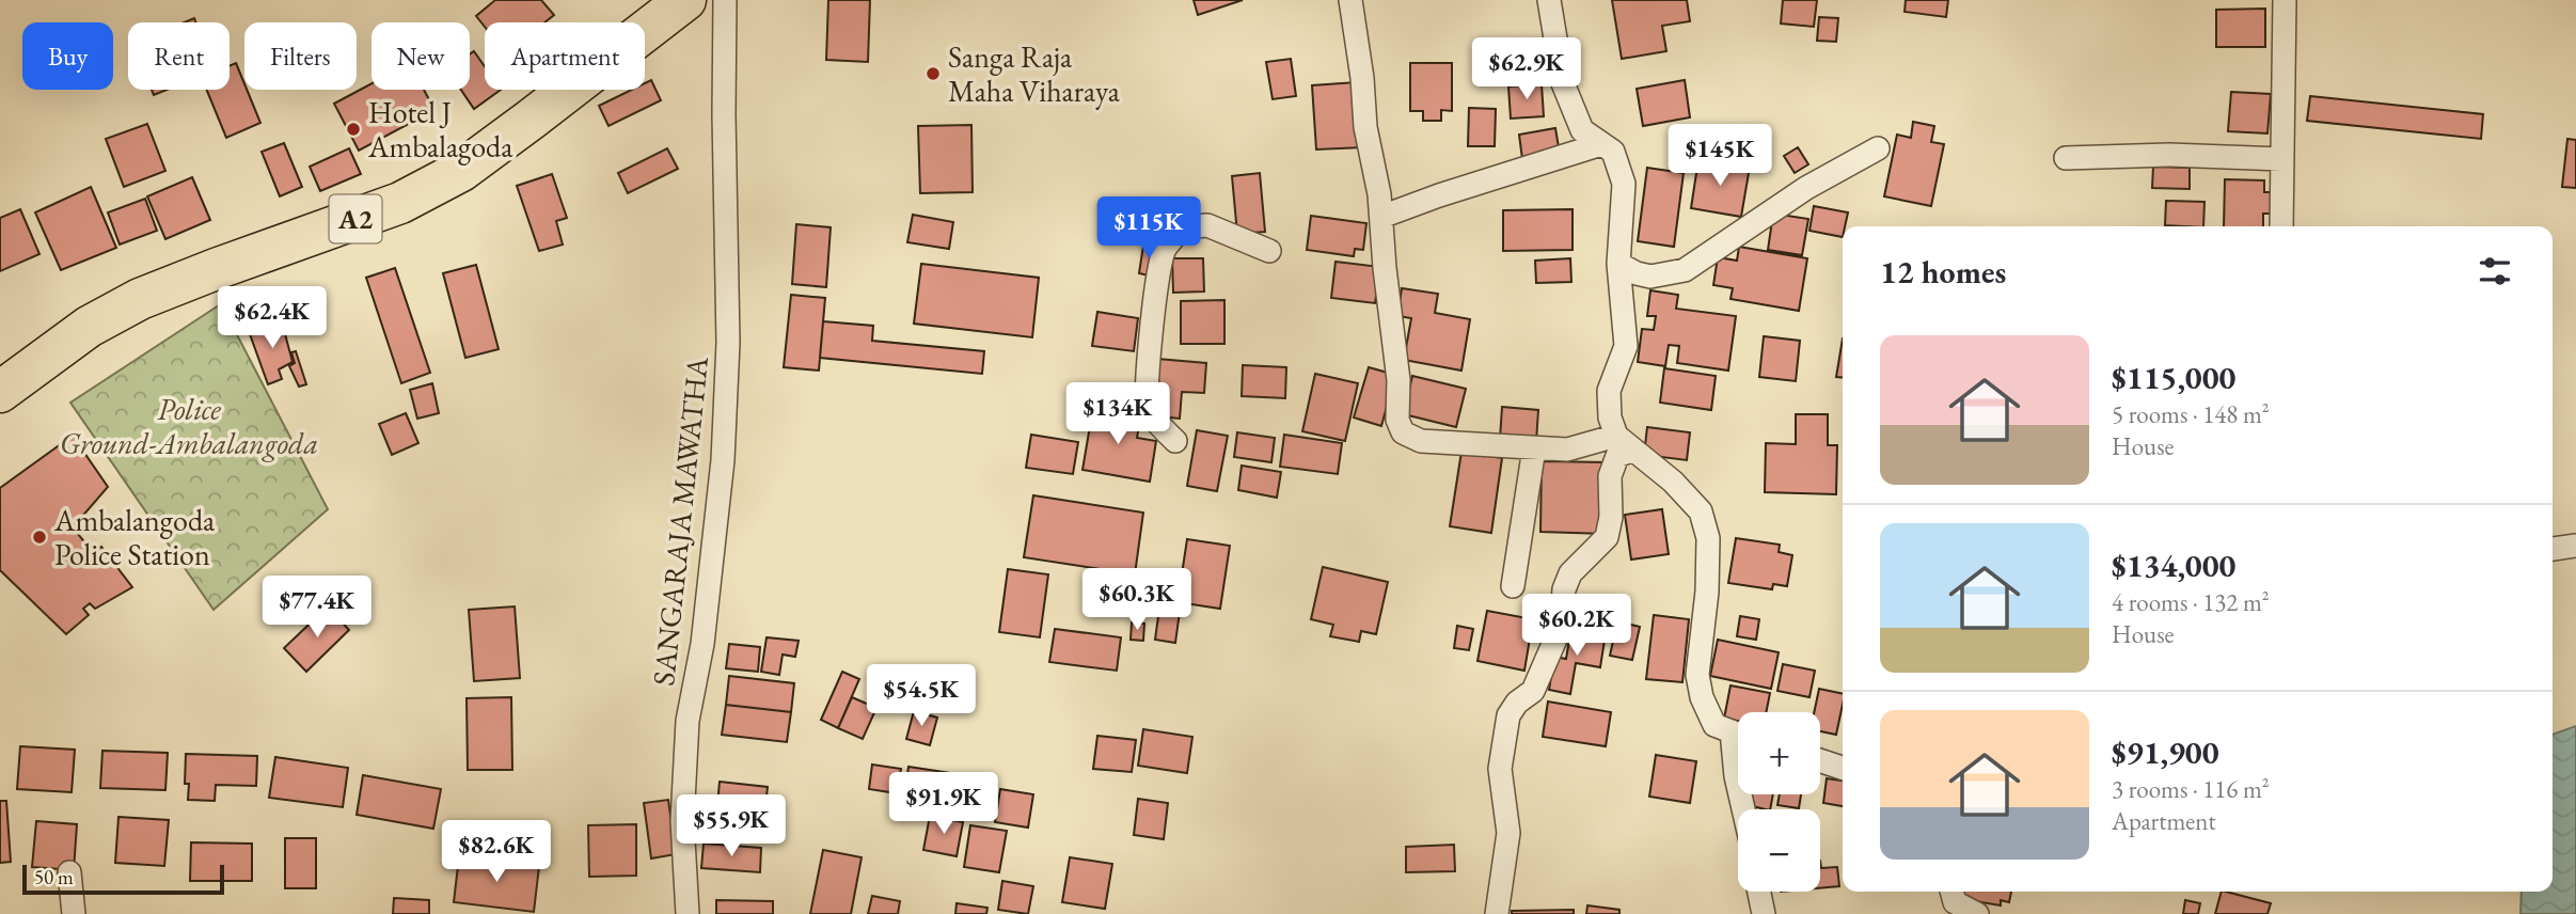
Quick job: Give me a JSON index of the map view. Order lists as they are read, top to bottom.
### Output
{
  "streets": {
    "highway": ["A2"],
    "street": ["SANGARAJA MAWATHA"]
  },
  "parks": ["Police Ground-Ambalangoda"],
  "places": ["Sanga Raja Maha Viharaya", "Hotel J Ambalagoda", "Ambalangoda Police Station"],
  "scale_bar": "50 m",
  "page": {
    "chip": [
      "Buy",
      "Rent",
      "Filters",
      "New",
      "Apartment"
    ],
    "price": [
      "$62.9K",
      "$145K",
      "$115K",
      "$62.4K",
      "$134K",
      "$60.3K",
      "$77.4K",
      "$60.2K",
      "$54.5K",
      "$91.9K",
      "$55.9K",
      "$82.6K"
    ],
    "heading": "12 homes",
    "list": [
      {
        "name": "$115,000",
        "note": "5 rooms · 148 m² · House"
      },
      {
        "name": "$134,000",
        "note": "4 rooms · 132 m² · House"
      },
      {
        "name": "$91,900",
        "note": "3 rooms · 116 m² · Apartment"
      }
    ],
    "map_buttons": ["+", "−"],
    "scale": "50 m"
  }
}
